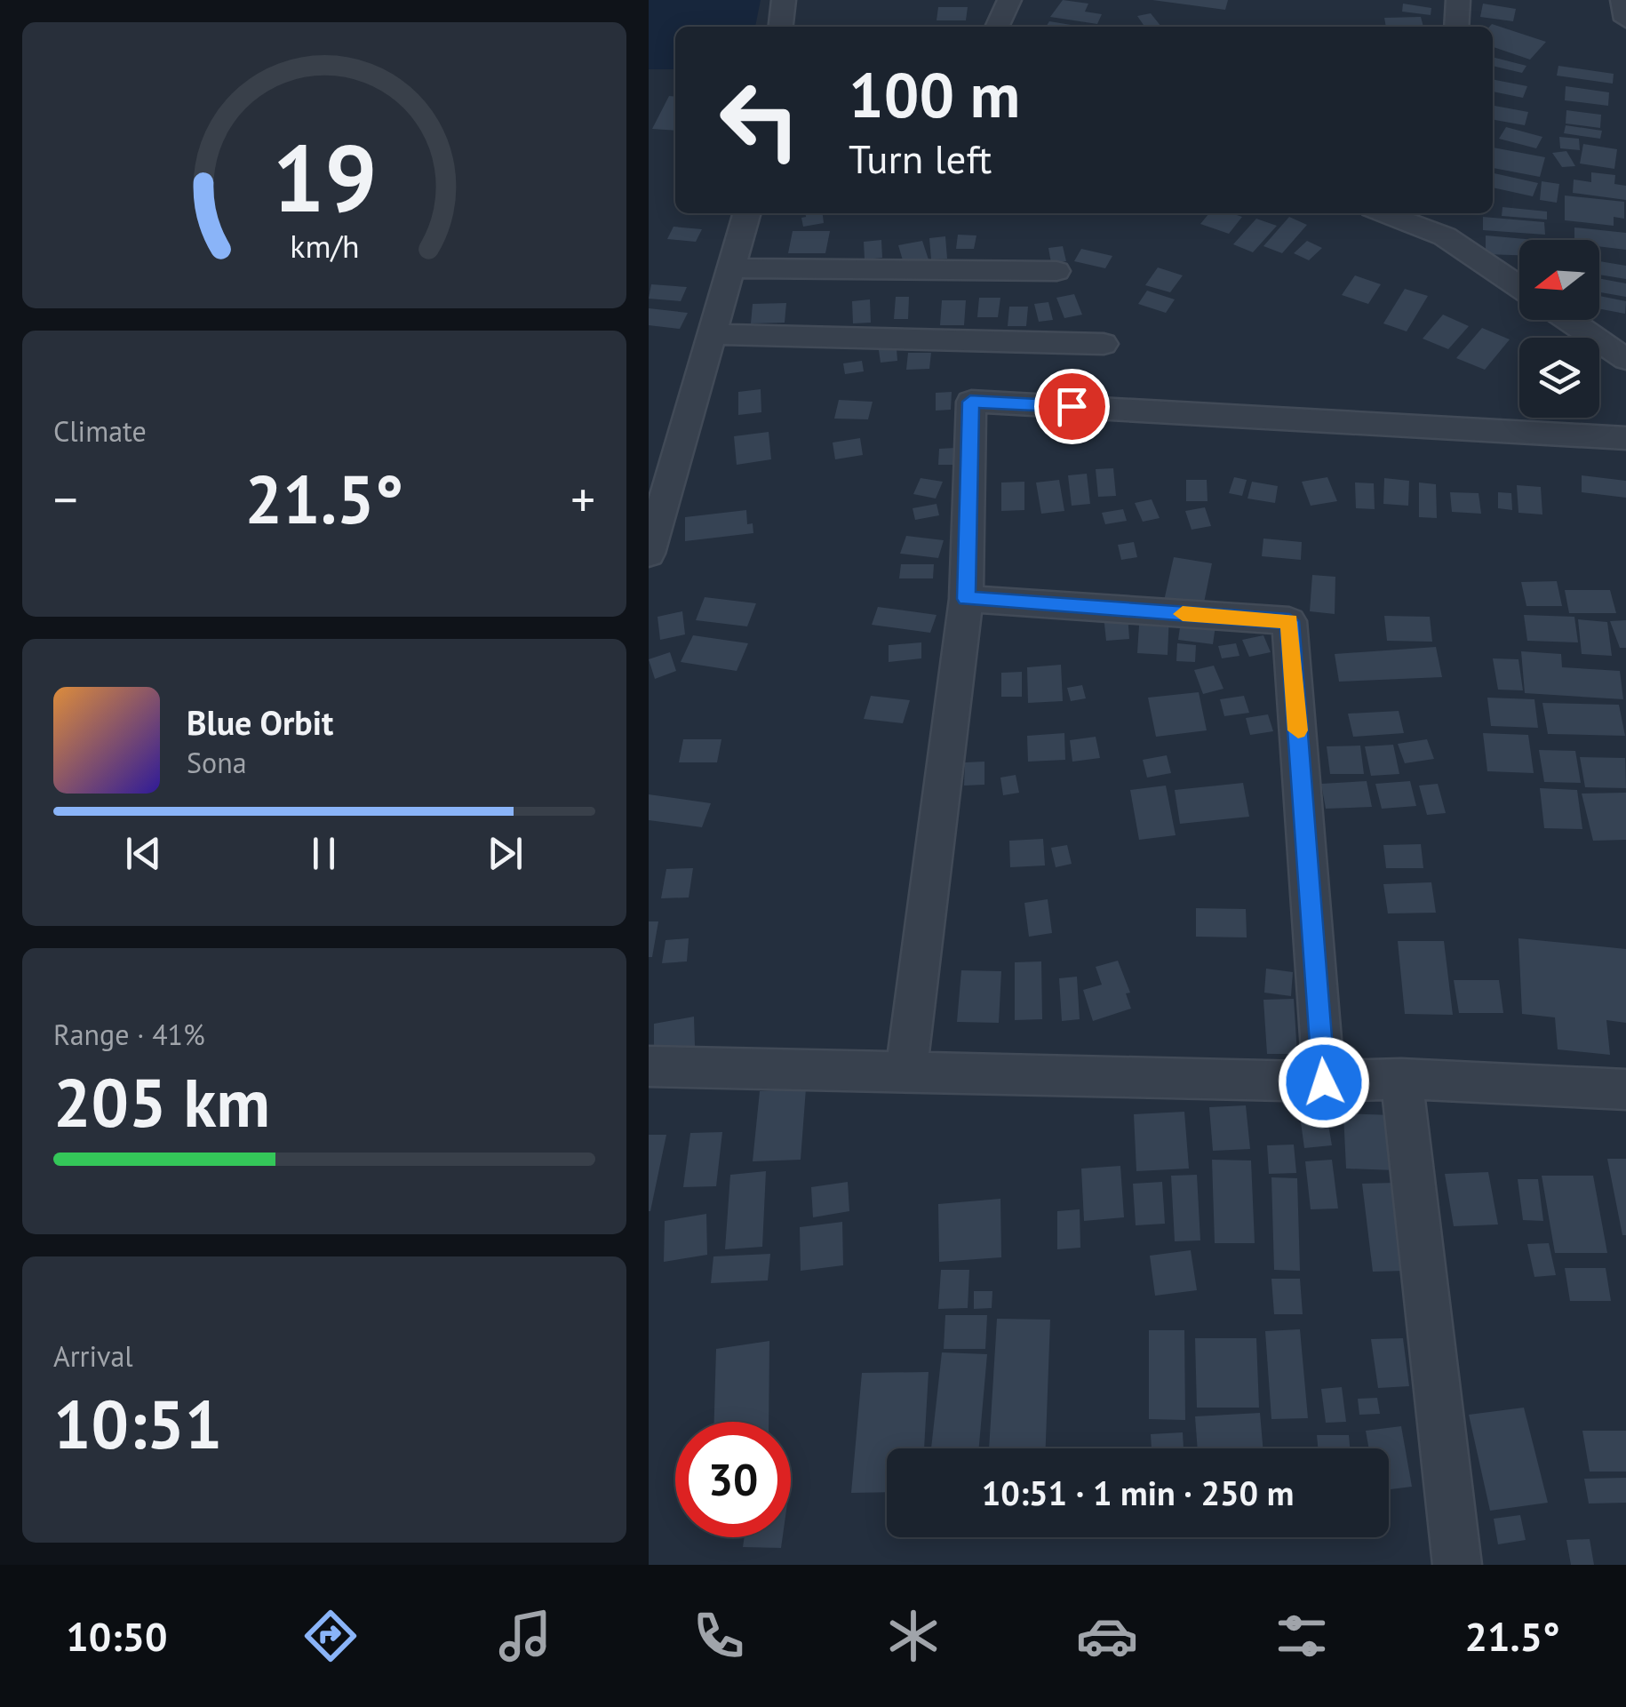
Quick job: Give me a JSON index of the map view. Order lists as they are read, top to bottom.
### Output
{
  "north": "left",
  "page": {
    "turn": ["100 m", "Turn left"],
    "tile": [
      "Climate",
      ["Range · 41%", "205 km"],
      ["Arrival", "10:51"]
    ],
    "heat": ["−", "21.5°", "+"],
    "song": ["Blue Orbit", "Sona"],
    "limit": "30",
    "trip": "10:51 · 1 min · 250 m",
    "tabs": ["10:50", "21.5°"],
    "gauge": ["19", "km/h"]
  }
}
